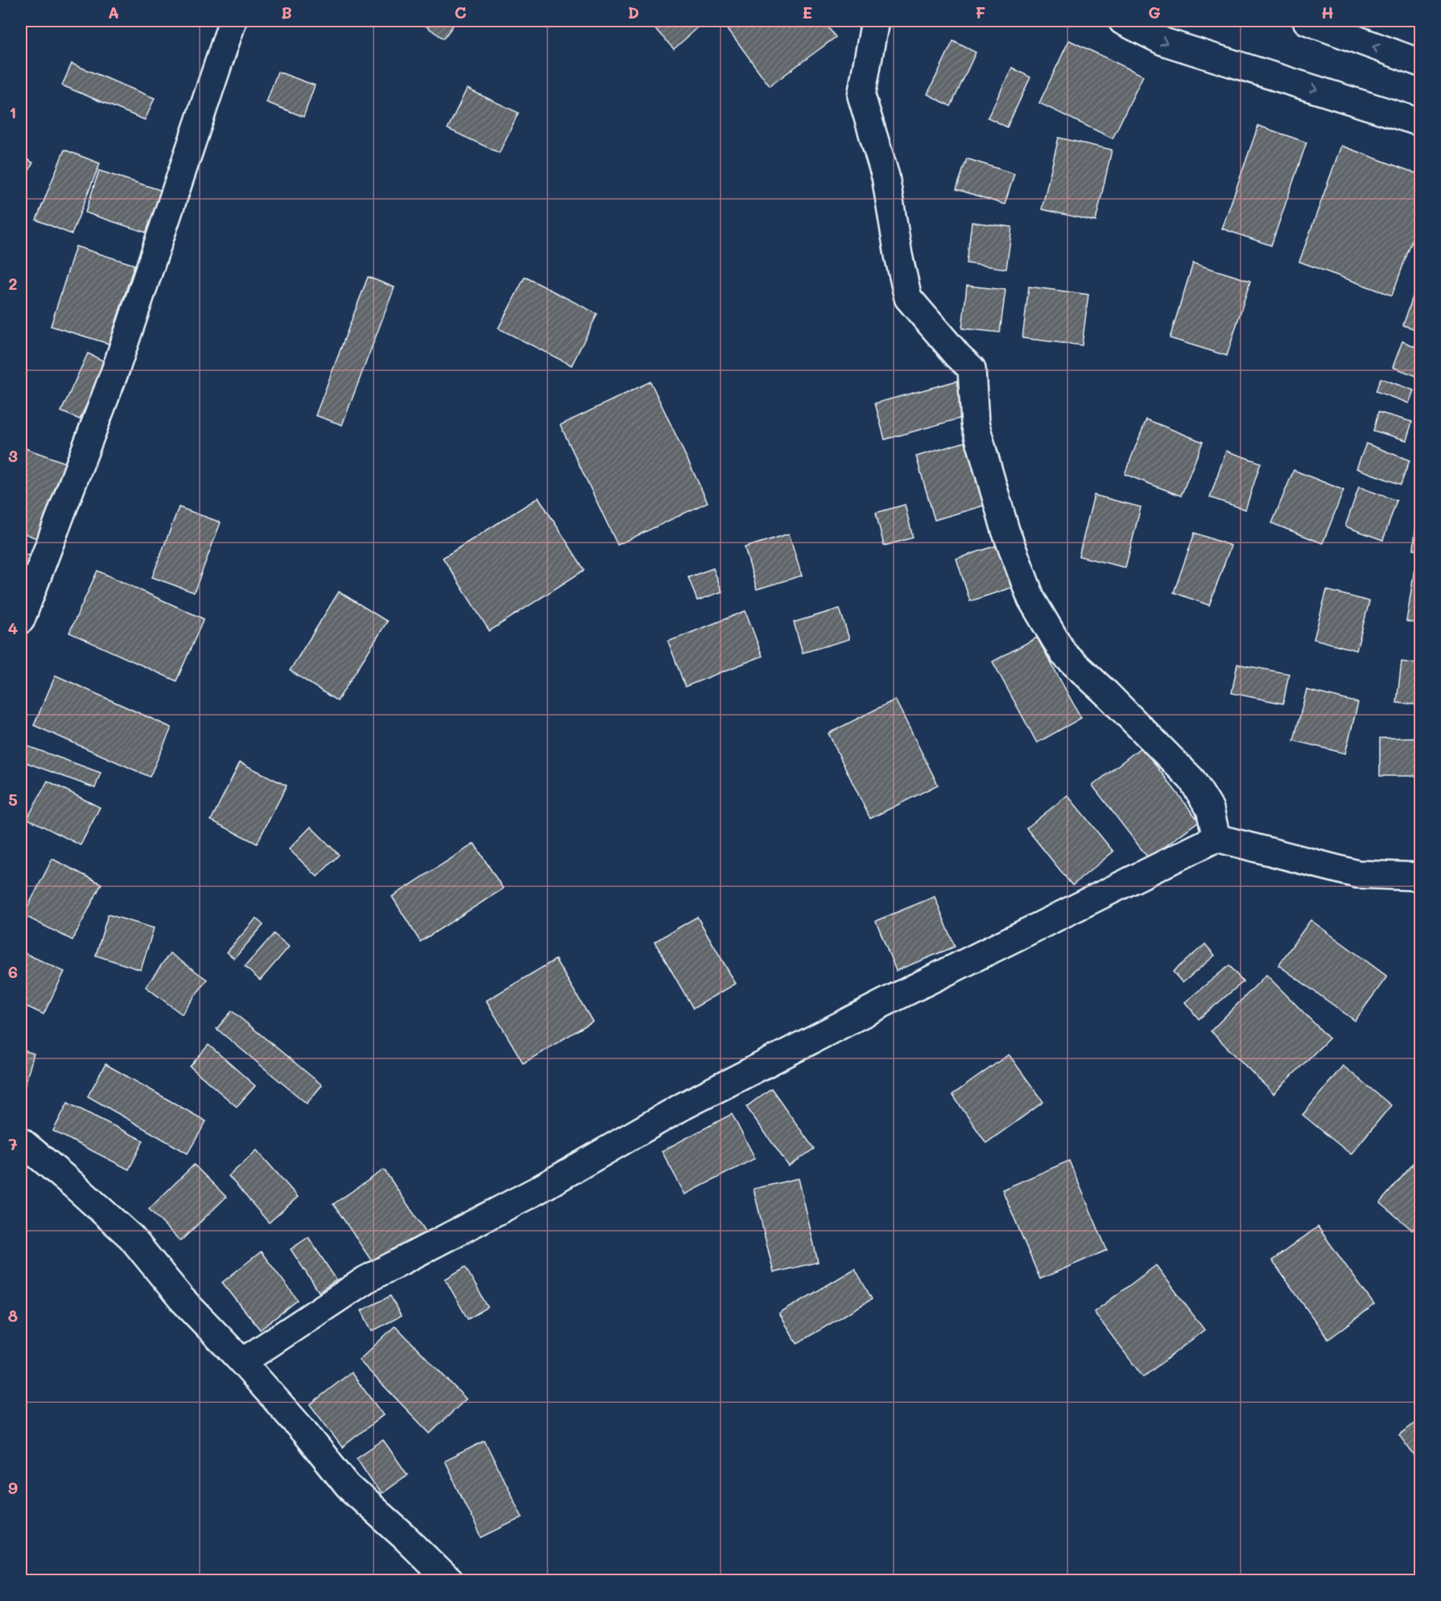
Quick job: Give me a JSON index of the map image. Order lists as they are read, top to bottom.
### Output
{
  "grid": {
    "columns": [
      "A",
      "B",
      "C",
      "D",
      "E",
      "F",
      "G",
      "H"
    ],
    "rows": [
      "1",
      "2",
      "3",
      "4",
      "5",
      "6",
      "7",
      "8",
      "9"
    ]
  }
}
